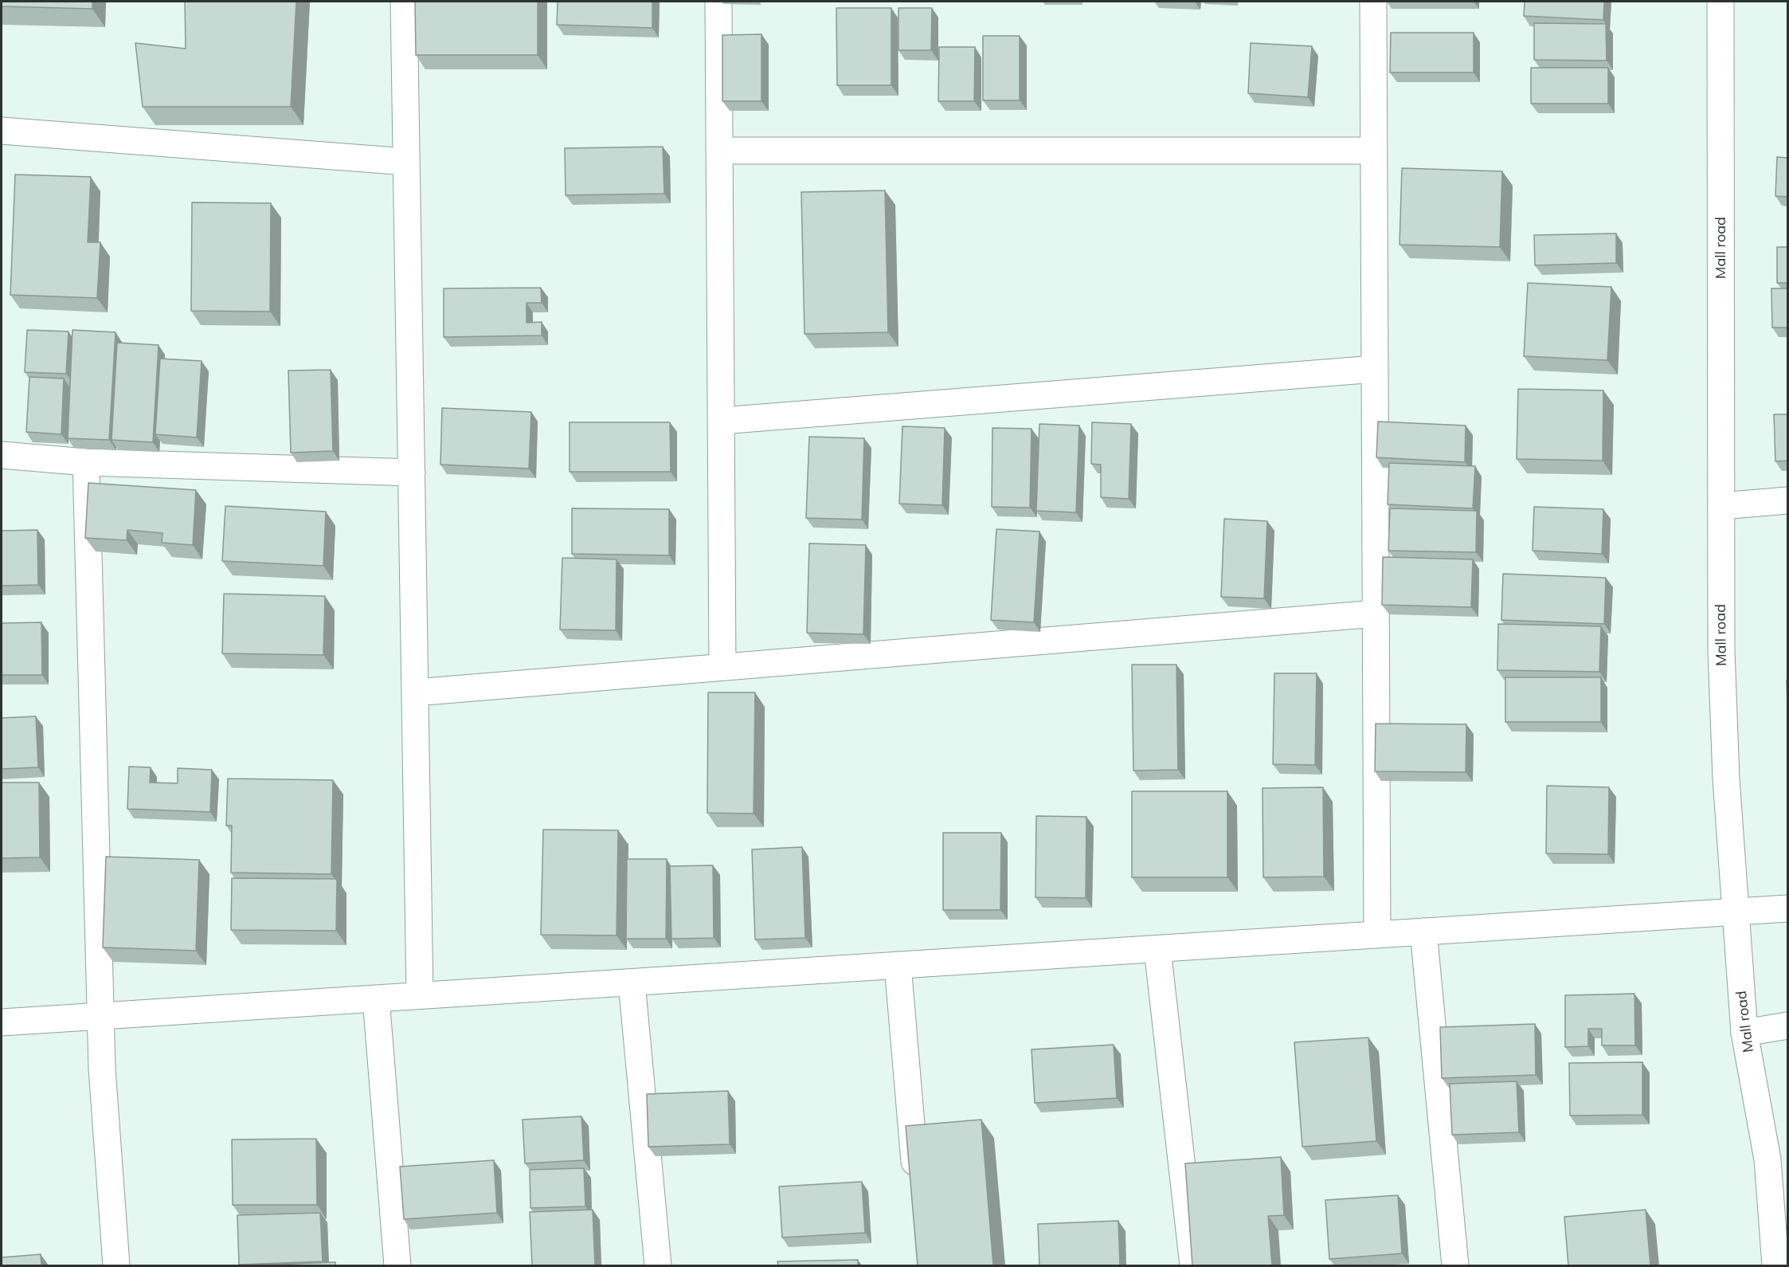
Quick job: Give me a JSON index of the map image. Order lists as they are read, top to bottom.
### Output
{
  "streets": {
    "street": ["Mall road"]
  }
}
